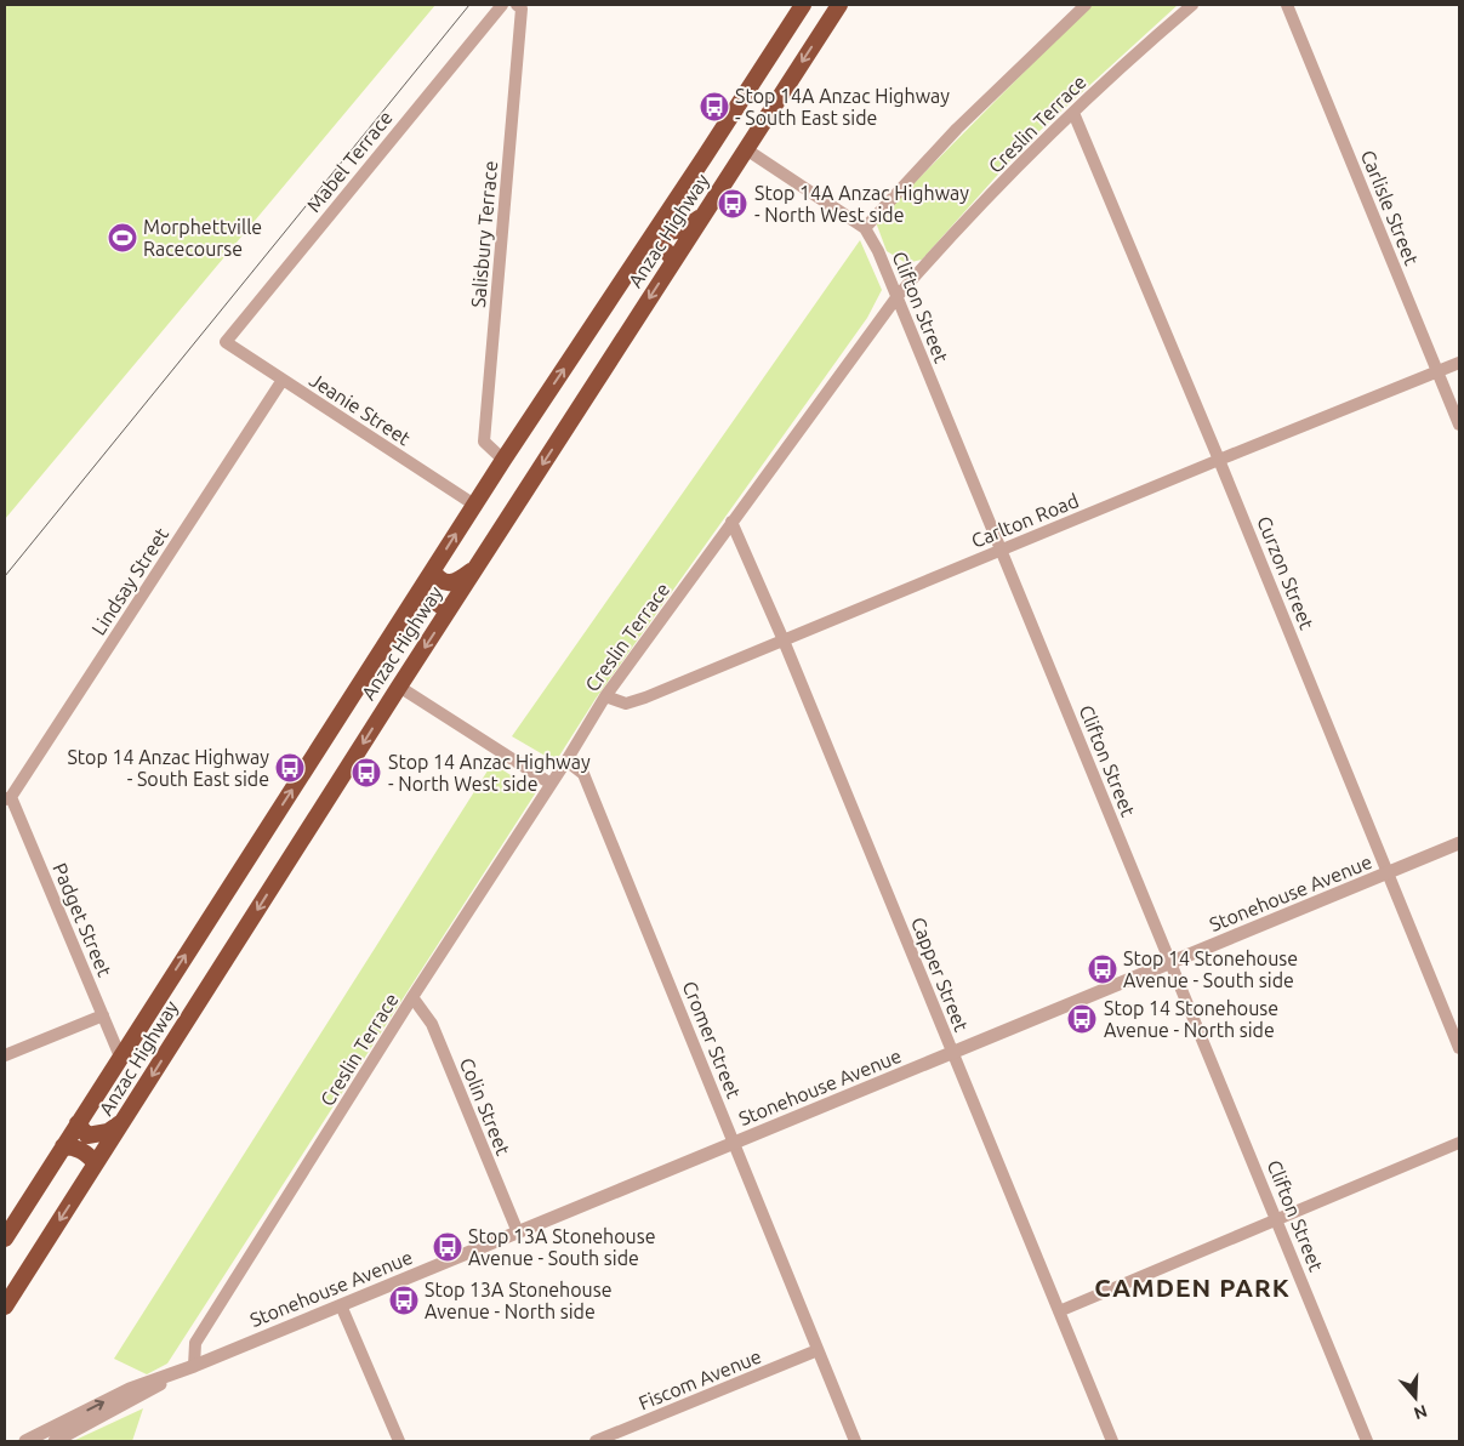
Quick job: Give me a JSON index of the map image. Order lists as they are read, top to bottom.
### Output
{
  "streets": {
    "highway": ["Anzac Highway"],
    "street": [
      "Creslin Terrace",
      "Mabel Terrace",
      "Carlisle Street",
      "Salisbury Terrace",
      "Clifton Street",
      "Jeanie Street",
      "Carlton Road",
      "Curzon Street",
      "Lindsay Street",
      "Stonehouse Avenue",
      "Padget Street",
      "Capper Street",
      "Cromer Street",
      "Colin Street",
      "Fiscom Avenue"
    ]
  },
  "crossings": [
    ["Creslin Terrace", "Clifton Street"],
    ["Creslin Terrace", "Carlton Road"],
    ["Creslin Terrace", "Curzon Street"],
    ["Creslin Terrace", "Stonehouse Avenue"],
    ["Creslin Terrace", "Capper Street"],
    ["Creslin Terrace", "Cromer Street"],
    ["Creslin Terrace", "Colin Street"],
    ["Mabel Terrace", "Jeanie Street"],
    ["Carlisle Street", "Carlton Road"],
    ["Anzac Highway", "Salisbury Terrace"],
    ["Anzac Highway", "Clifton Street"],
    ["Anzac Highway", "Jeanie Street"],
    ["Anzac Highway", "Padget Street"],
    ["Clifton Street", "Carlton Road"],
    ["Clifton Street", "Stonehouse Avenue"],
    ["Jeanie Street", "Lindsay Street"],
    ["Carlton Road", "Curzon Street"],
    ["Carlton Road", "Capper Street"],
    ["Curzon Street", "Stonehouse Avenue"],
    ["Lindsay Street", "Padget Street"],
    ["Stonehouse Avenue", "Capper Street"],
    ["Stonehouse Avenue", "Cromer Street"],
    ["Stonehouse Avenue", "Colin Street"],
    ["Cromer Street", "Fiscom Avenue"]
  ],
  "districts": ["CAMDEN PARK"],
  "places": {
    "bus stop": [
      "Stop 14A Anzac Highway - South East side",
      "Stop 14A Anzac Highway - North West side",
      "Stop 14 Anzac Highway - South East side",
      "Stop 14 Anzac Highway - North West side",
      "Stop 14 Stonehouse Avenue - South side",
      "Stop 14 Stonehouse Avenue - North side",
      "Stop 13A Stonehouse Avenue - South side",
      "Stop 13A Stonehouse Avenue - North side"
    ],
    "sports": ["Morphettville Racecourse"]
  },
  "north": "bottom"
}
